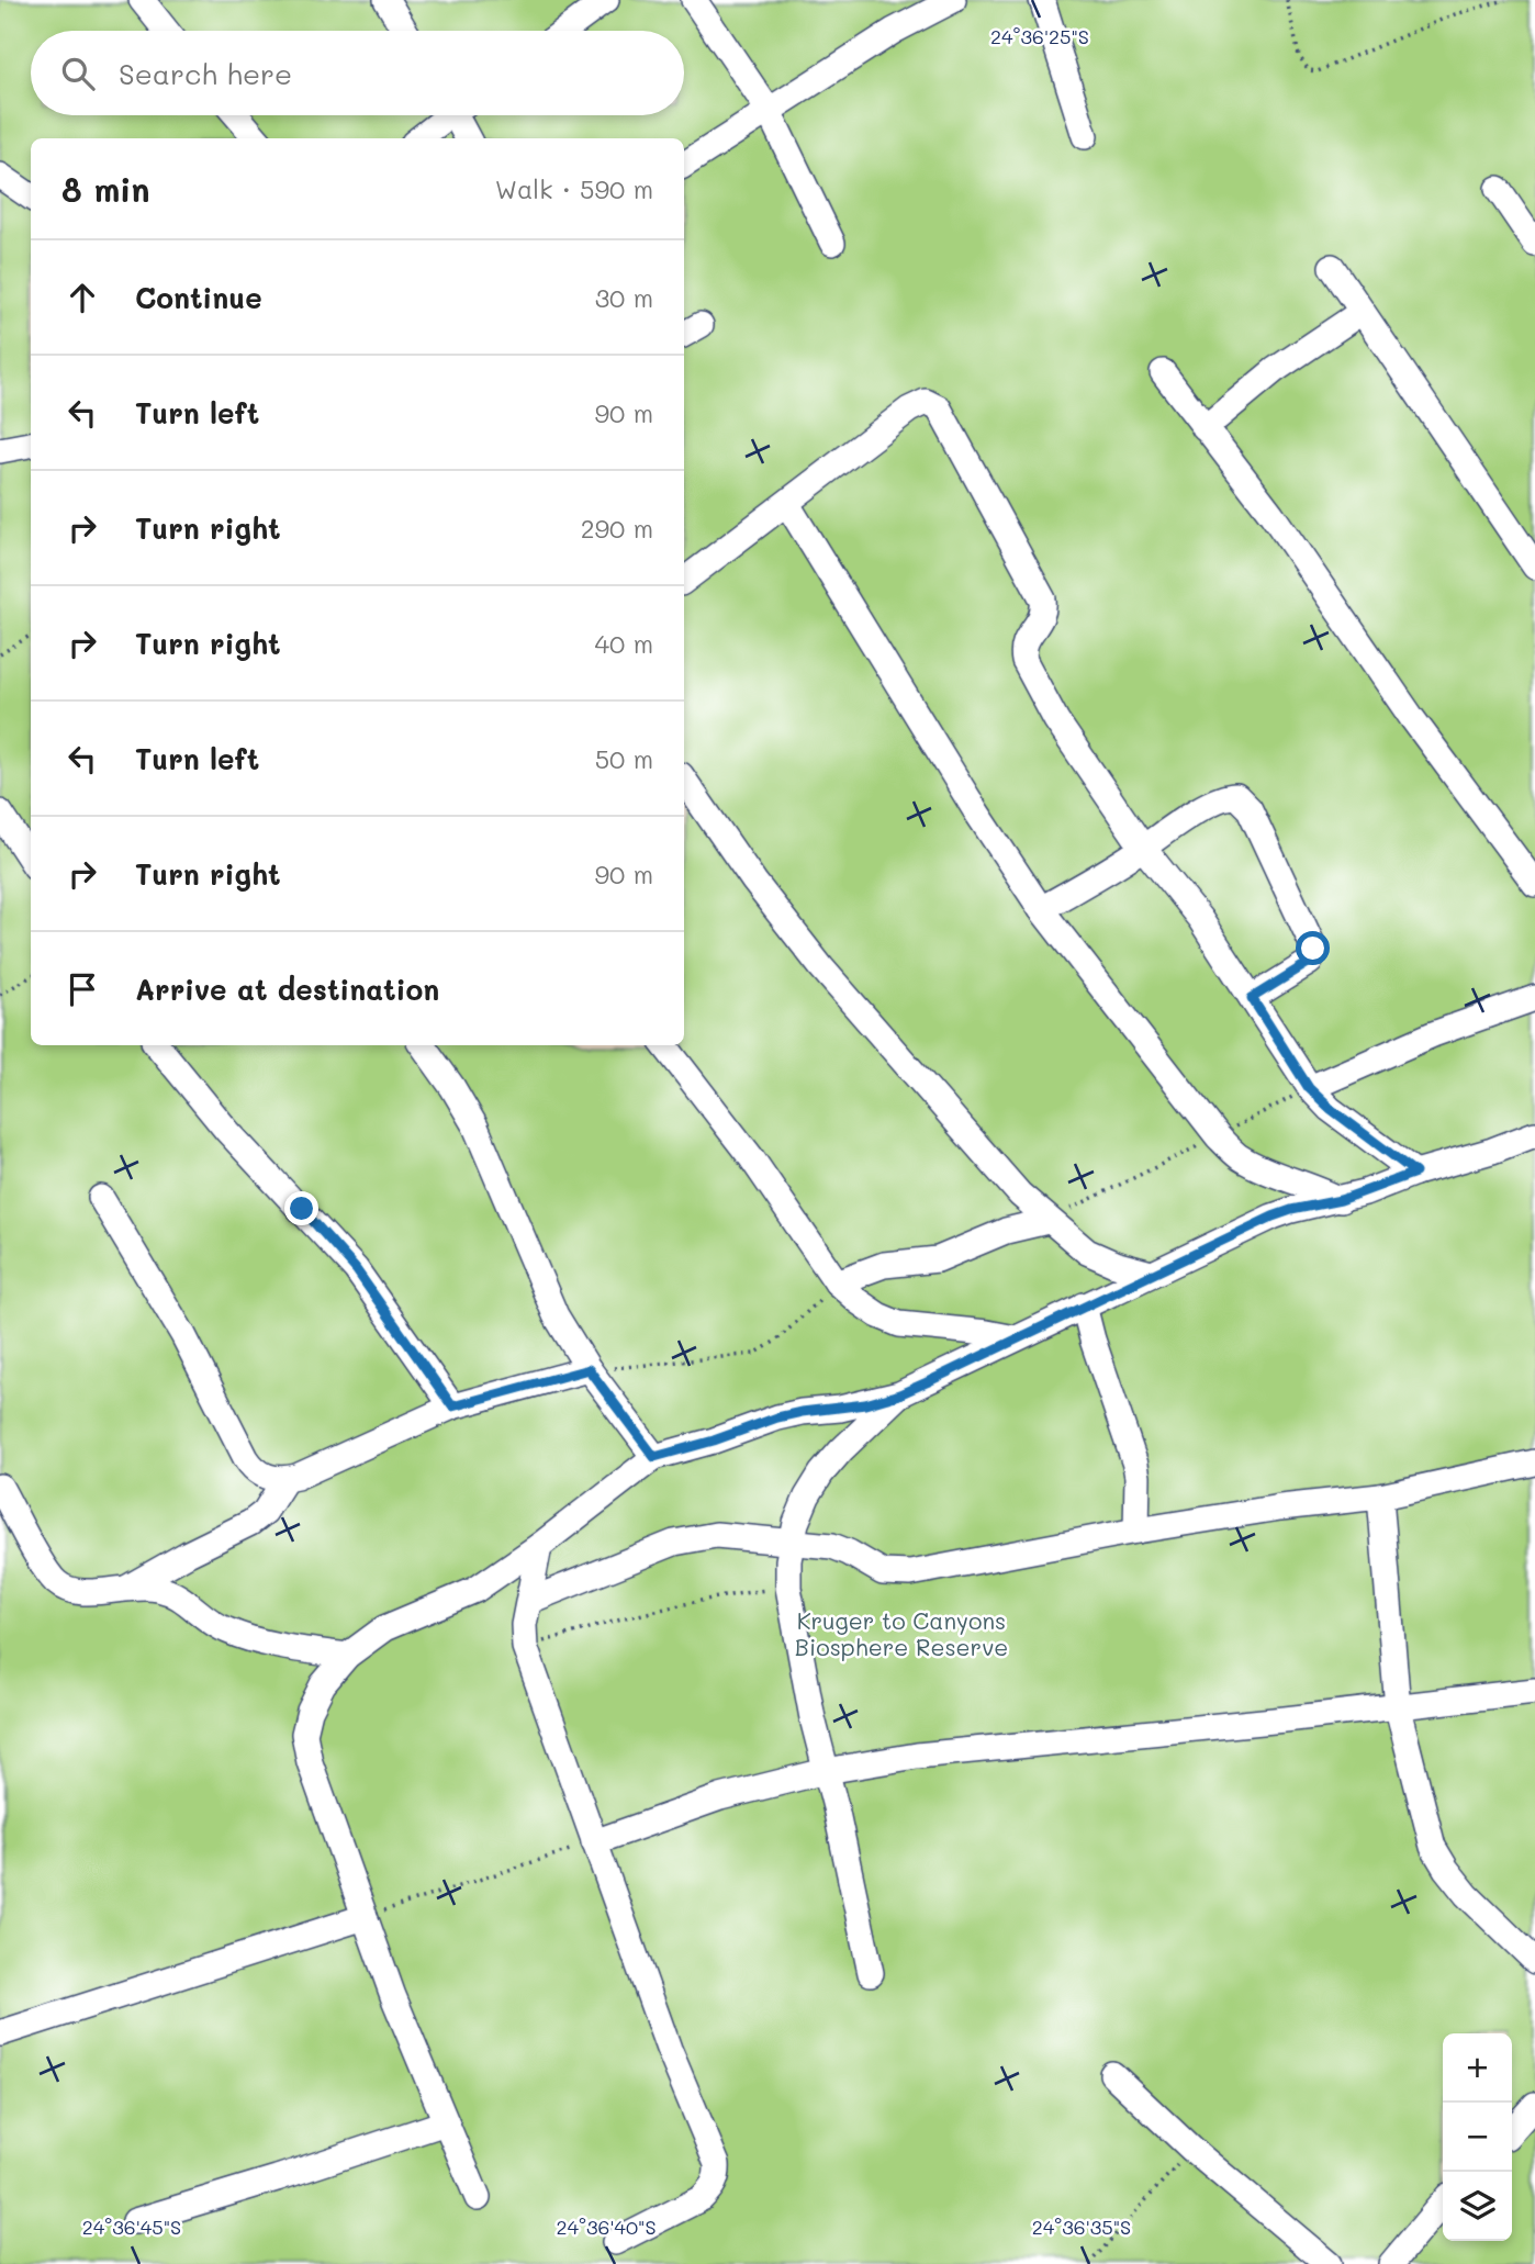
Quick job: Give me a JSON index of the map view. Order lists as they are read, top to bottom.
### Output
{
  "parks": ["Kruger to Canyons Biosphere Reserve"],
  "page": {
    "search": "Search here",
    "heading": ["8 min", "Walk · 590 m"],
    "list": [
      ["Continue", "30 m"],
      ["Turn left", "90 m"],
      ["Turn right", "290 m"],
      ["Turn right", "40 m"],
      ["Turn left", "50 m"],
      ["Turn right", "90 m"],
      "Arrive at destination"
    ],
    "map_buttons": ["+", "−"]
  },
  "coordinates": [
    "24°36'25\"S",
    "24°36'45\"S",
    "24°36'40\"S",
    "24°36'35\"S"
  ]
}
